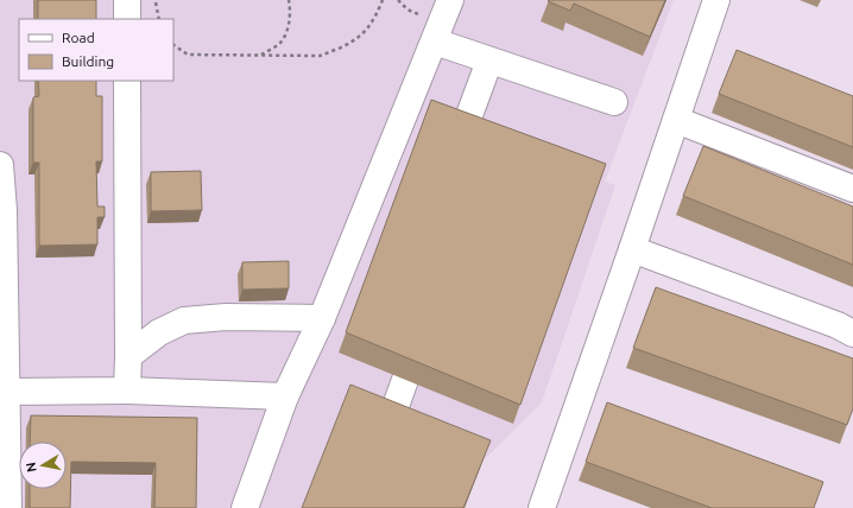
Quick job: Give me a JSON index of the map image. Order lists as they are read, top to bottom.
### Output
{
  "legend": ["Road", "Building"],
  "north": "left"
}
